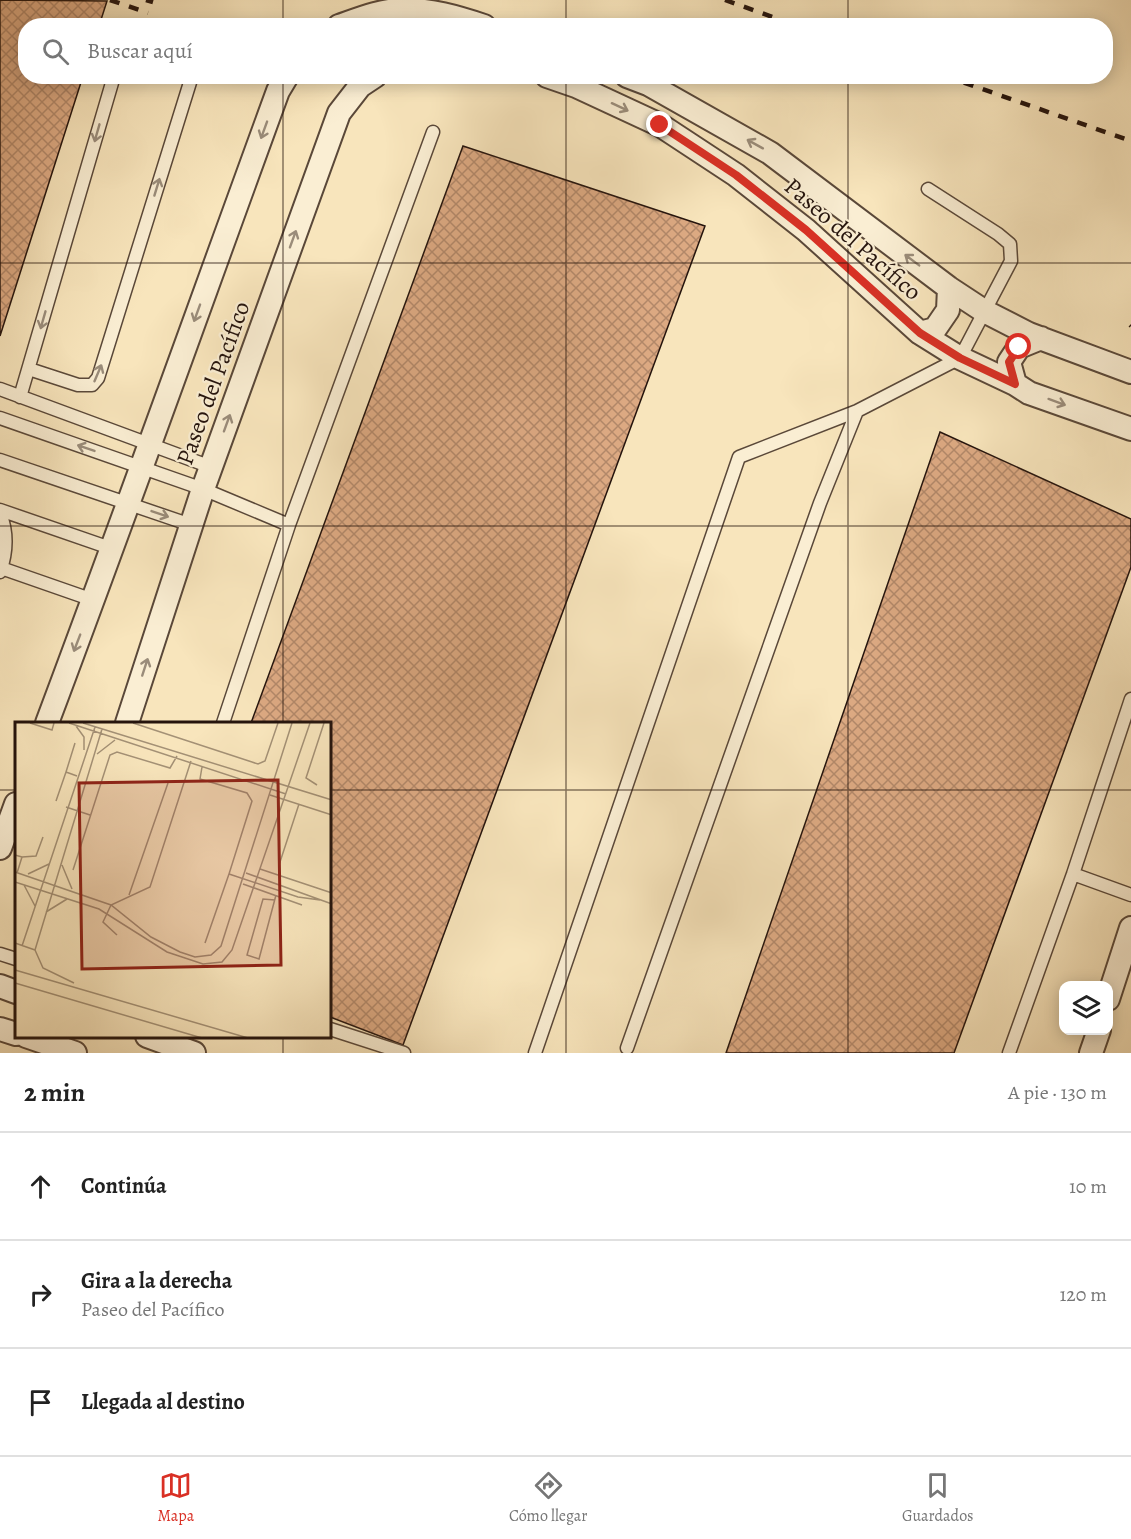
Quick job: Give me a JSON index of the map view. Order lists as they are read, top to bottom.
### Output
{
  "streets": {
    "street": ["Paseo del Pacífico"]
  },
  "page": {
    "search": "Buscar aquí",
    "heading": ["2 min", "A pie · 130 m"],
    "list": [
      ["Continúa", "10 m"],
      ["Gira a la derecha", "Paseo del Pacífico", "120 m"],
      "Llegada al destino"
    ],
    "nav": ["Mapa", "Cómo llegar", "Guardados"]
  }
}
